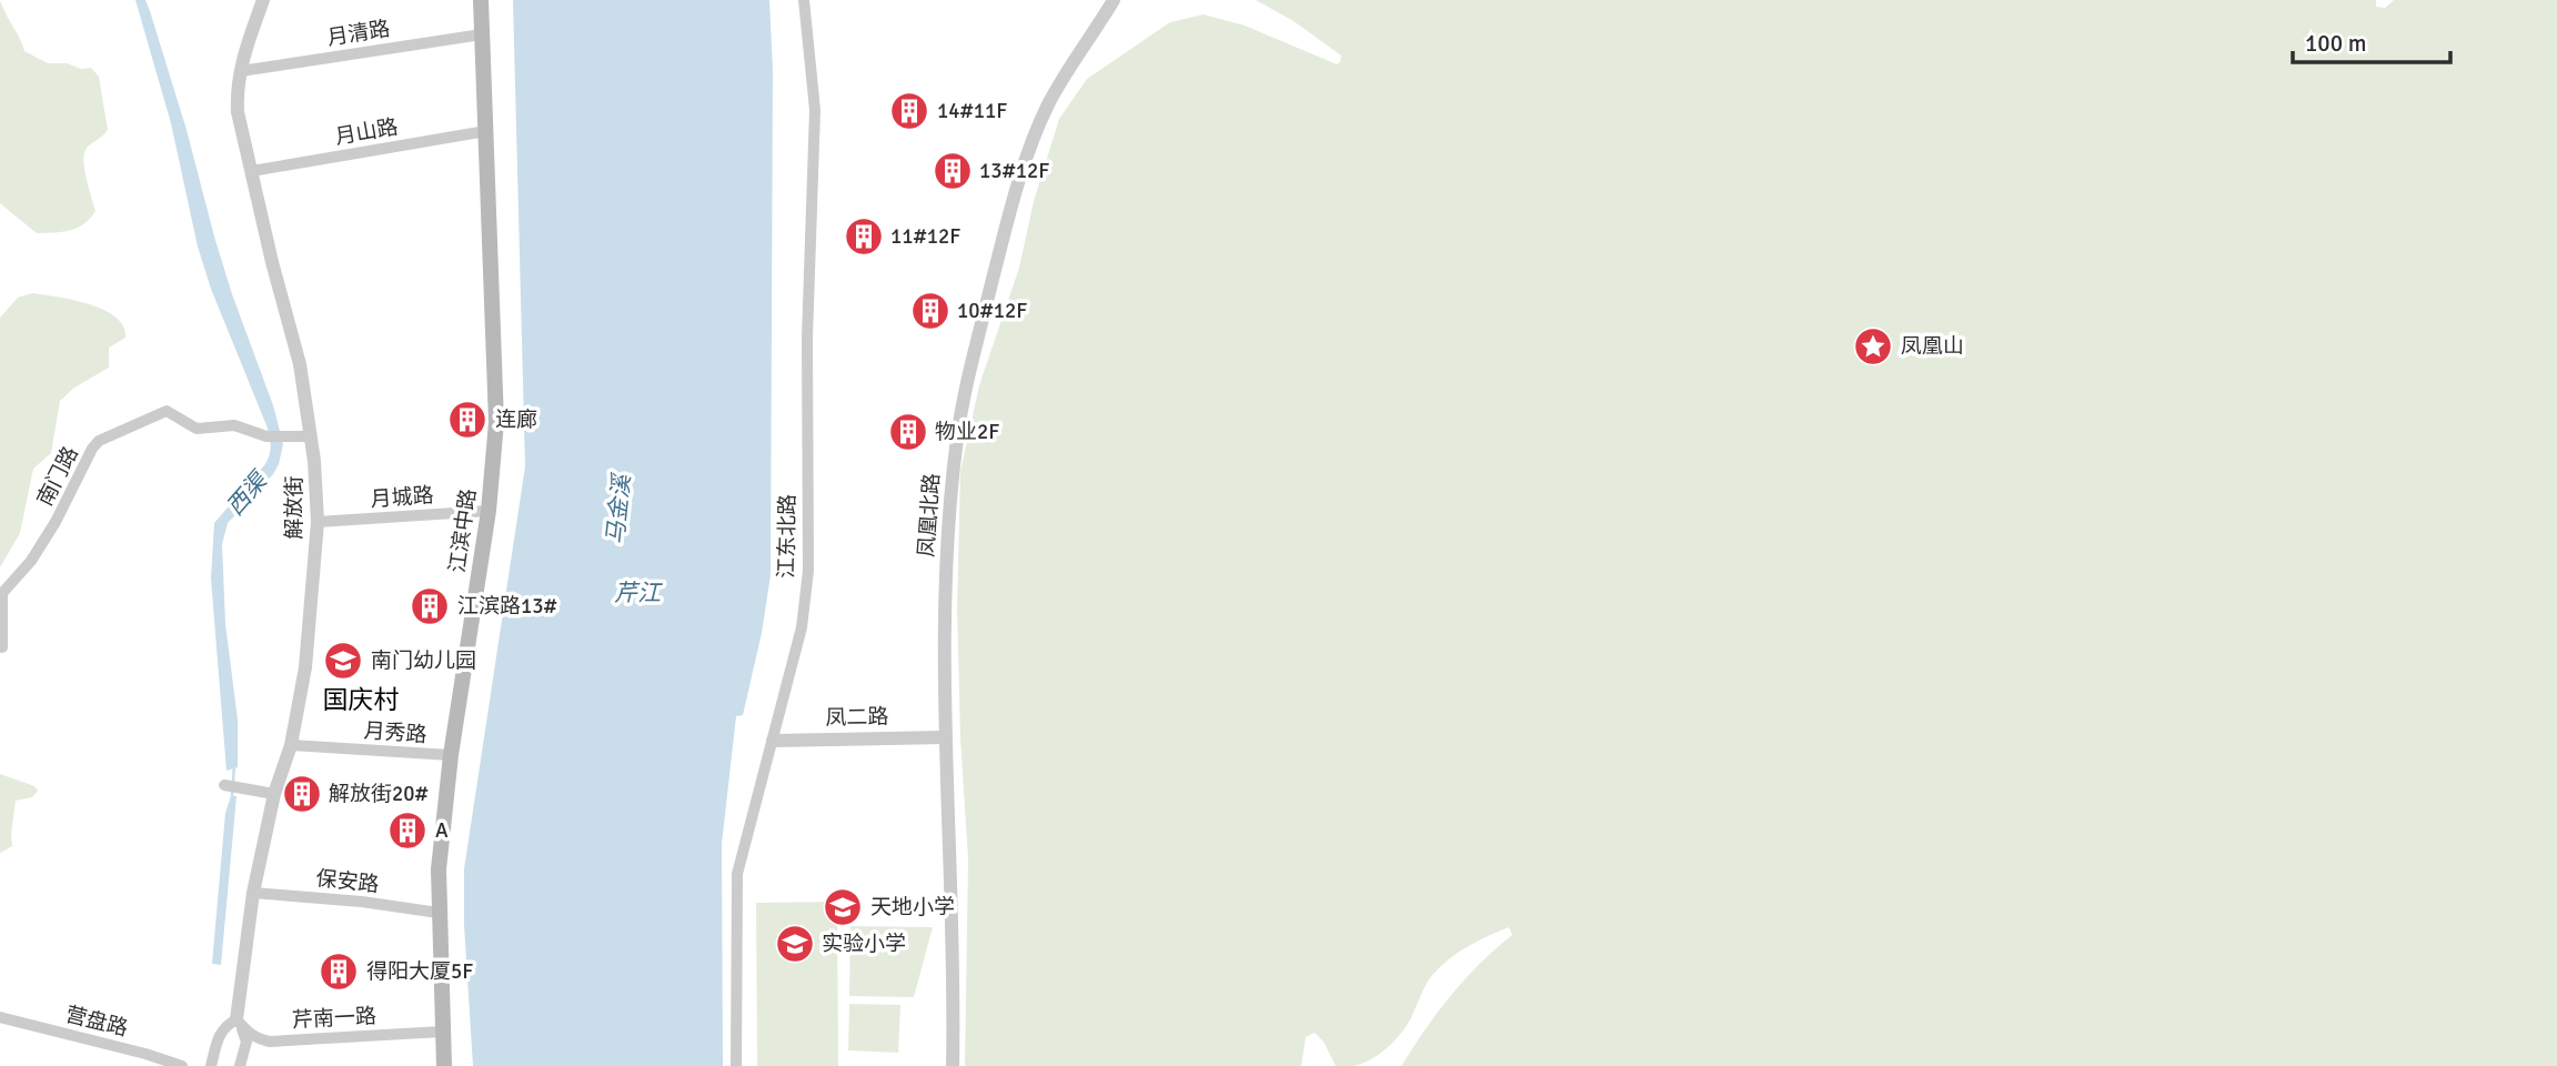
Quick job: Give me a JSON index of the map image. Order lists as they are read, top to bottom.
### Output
{
  "streets": {
    "main road": ["江滨中路"],
    "street": [
      "月清路",
      "月山路",
      "南门路",
      "月城路",
      "解放街",
      "凤凰北路",
      "江东北路",
      "凤二路",
      "月秀路",
      "保安路",
      "芹南一路",
      "营盘路"
    ]
  },
  "crossings": [
    ["月清路", "解放街"],
    ["月清路", "江滨中路"],
    ["月山路", "解放街"],
    ["月山路", "江滨中路"],
    ["南门路", "解放街"],
    ["月城路", "解放街"],
    ["月城路", "江滨中路"],
    ["解放街", "月秀路"],
    ["解放街", "保安路"],
    ["解放街", "芹南一路"],
    ["凤凰北路", "凤二路"],
    ["江滨中路", "月秀路"],
    ["江滨中路", "保安路"],
    ["江滨中路", "芹南一路"],
    ["江东北路", "凤二路"]
  ],
  "districts": ["国庆村"],
  "water": ["西渠", "马金溪", "芹江"],
  "places": {
    "building": [
      "14#11F",
      "13#12F",
      "11#12F",
      "10#12F",
      "连廊",
      "物业2F",
      "江滨路13#",
      "解放街20#",
      "A",
      "得阳大厦5F"
    ],
    "place": ["凤凰山"],
    "school or university": ["南门幼儿园", "天地小学", "实验小学"]
  },
  "scale_bar": "100 m"
}
